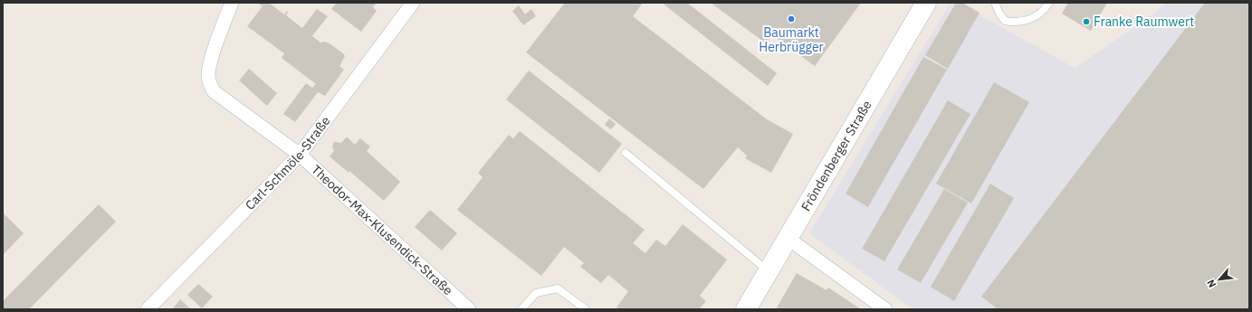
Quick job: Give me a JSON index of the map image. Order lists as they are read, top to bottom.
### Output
{
  "streets": {
    "main road": ["Fröndenberger Straße"],
    "street": ["Carl-Schmöle-Straße", "Theodor-Max-Klusendick-Straße"]
  },
  "crossings": [
    ["Carl-Schmöle-Straße", "Theodor-Max-Klusendick-Straße"]
  ],
  "places": ["Baumarkt Herbrügger", "Franke Raumwert"],
  "north": "bottom left"
}
